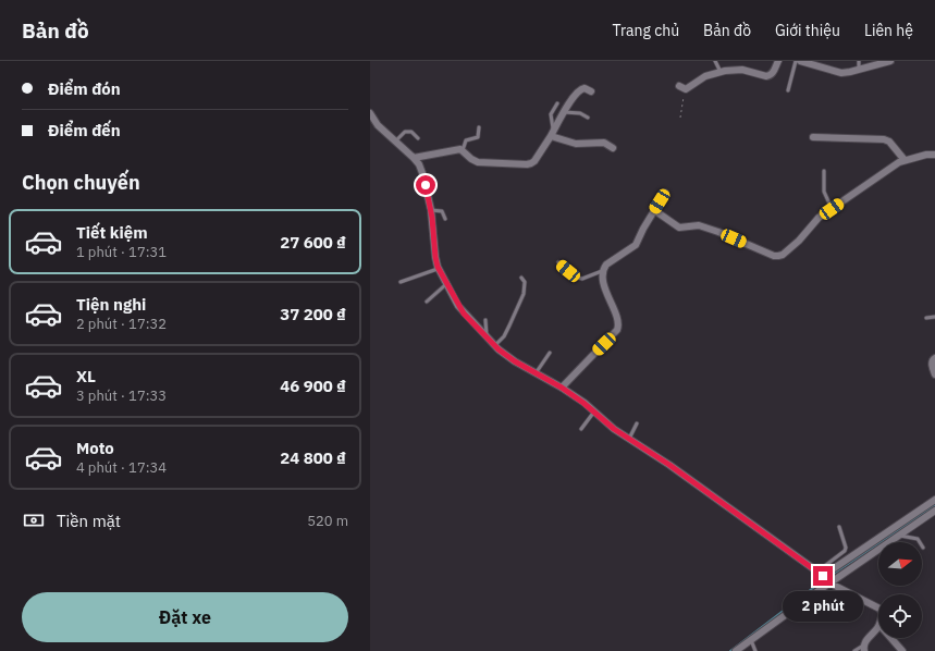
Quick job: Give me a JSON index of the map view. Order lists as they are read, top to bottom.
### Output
{
  "north": "right",
  "page": {
    "header": "Bản đồ",
    "nav": [
      "Trang chủ",
      "Bản đồ",
      "Giới thiệu",
      "Liên hệ"
    ],
    "banner": ["Điểm đón", "Điểm đến"],
    "heading": "Chọn chuyến",
    "list": [
      {
        "name": "Tiết kiệm",
        "note": "1 phút · 17:31",
        "value": "27 600 ₫"
      },
      {
        "name": "Tiện nghi",
        "note": "2 phút · 17:32",
        "value": "37 200 ₫"
      },
      {
        "name": "XL",
        "note": "3 phút · 17:33",
        "value": "46 900 ₫"
      },
      {
        "name": "Moto",
        "note": "4 phút · 17:34",
        "value": "24 800 ₫"
      }
    ],
    "pay": ["Tiền mặt", "520 m"],
    "buttons": "Đặt xe",
    "bubble": "2 phút"
  }
}
